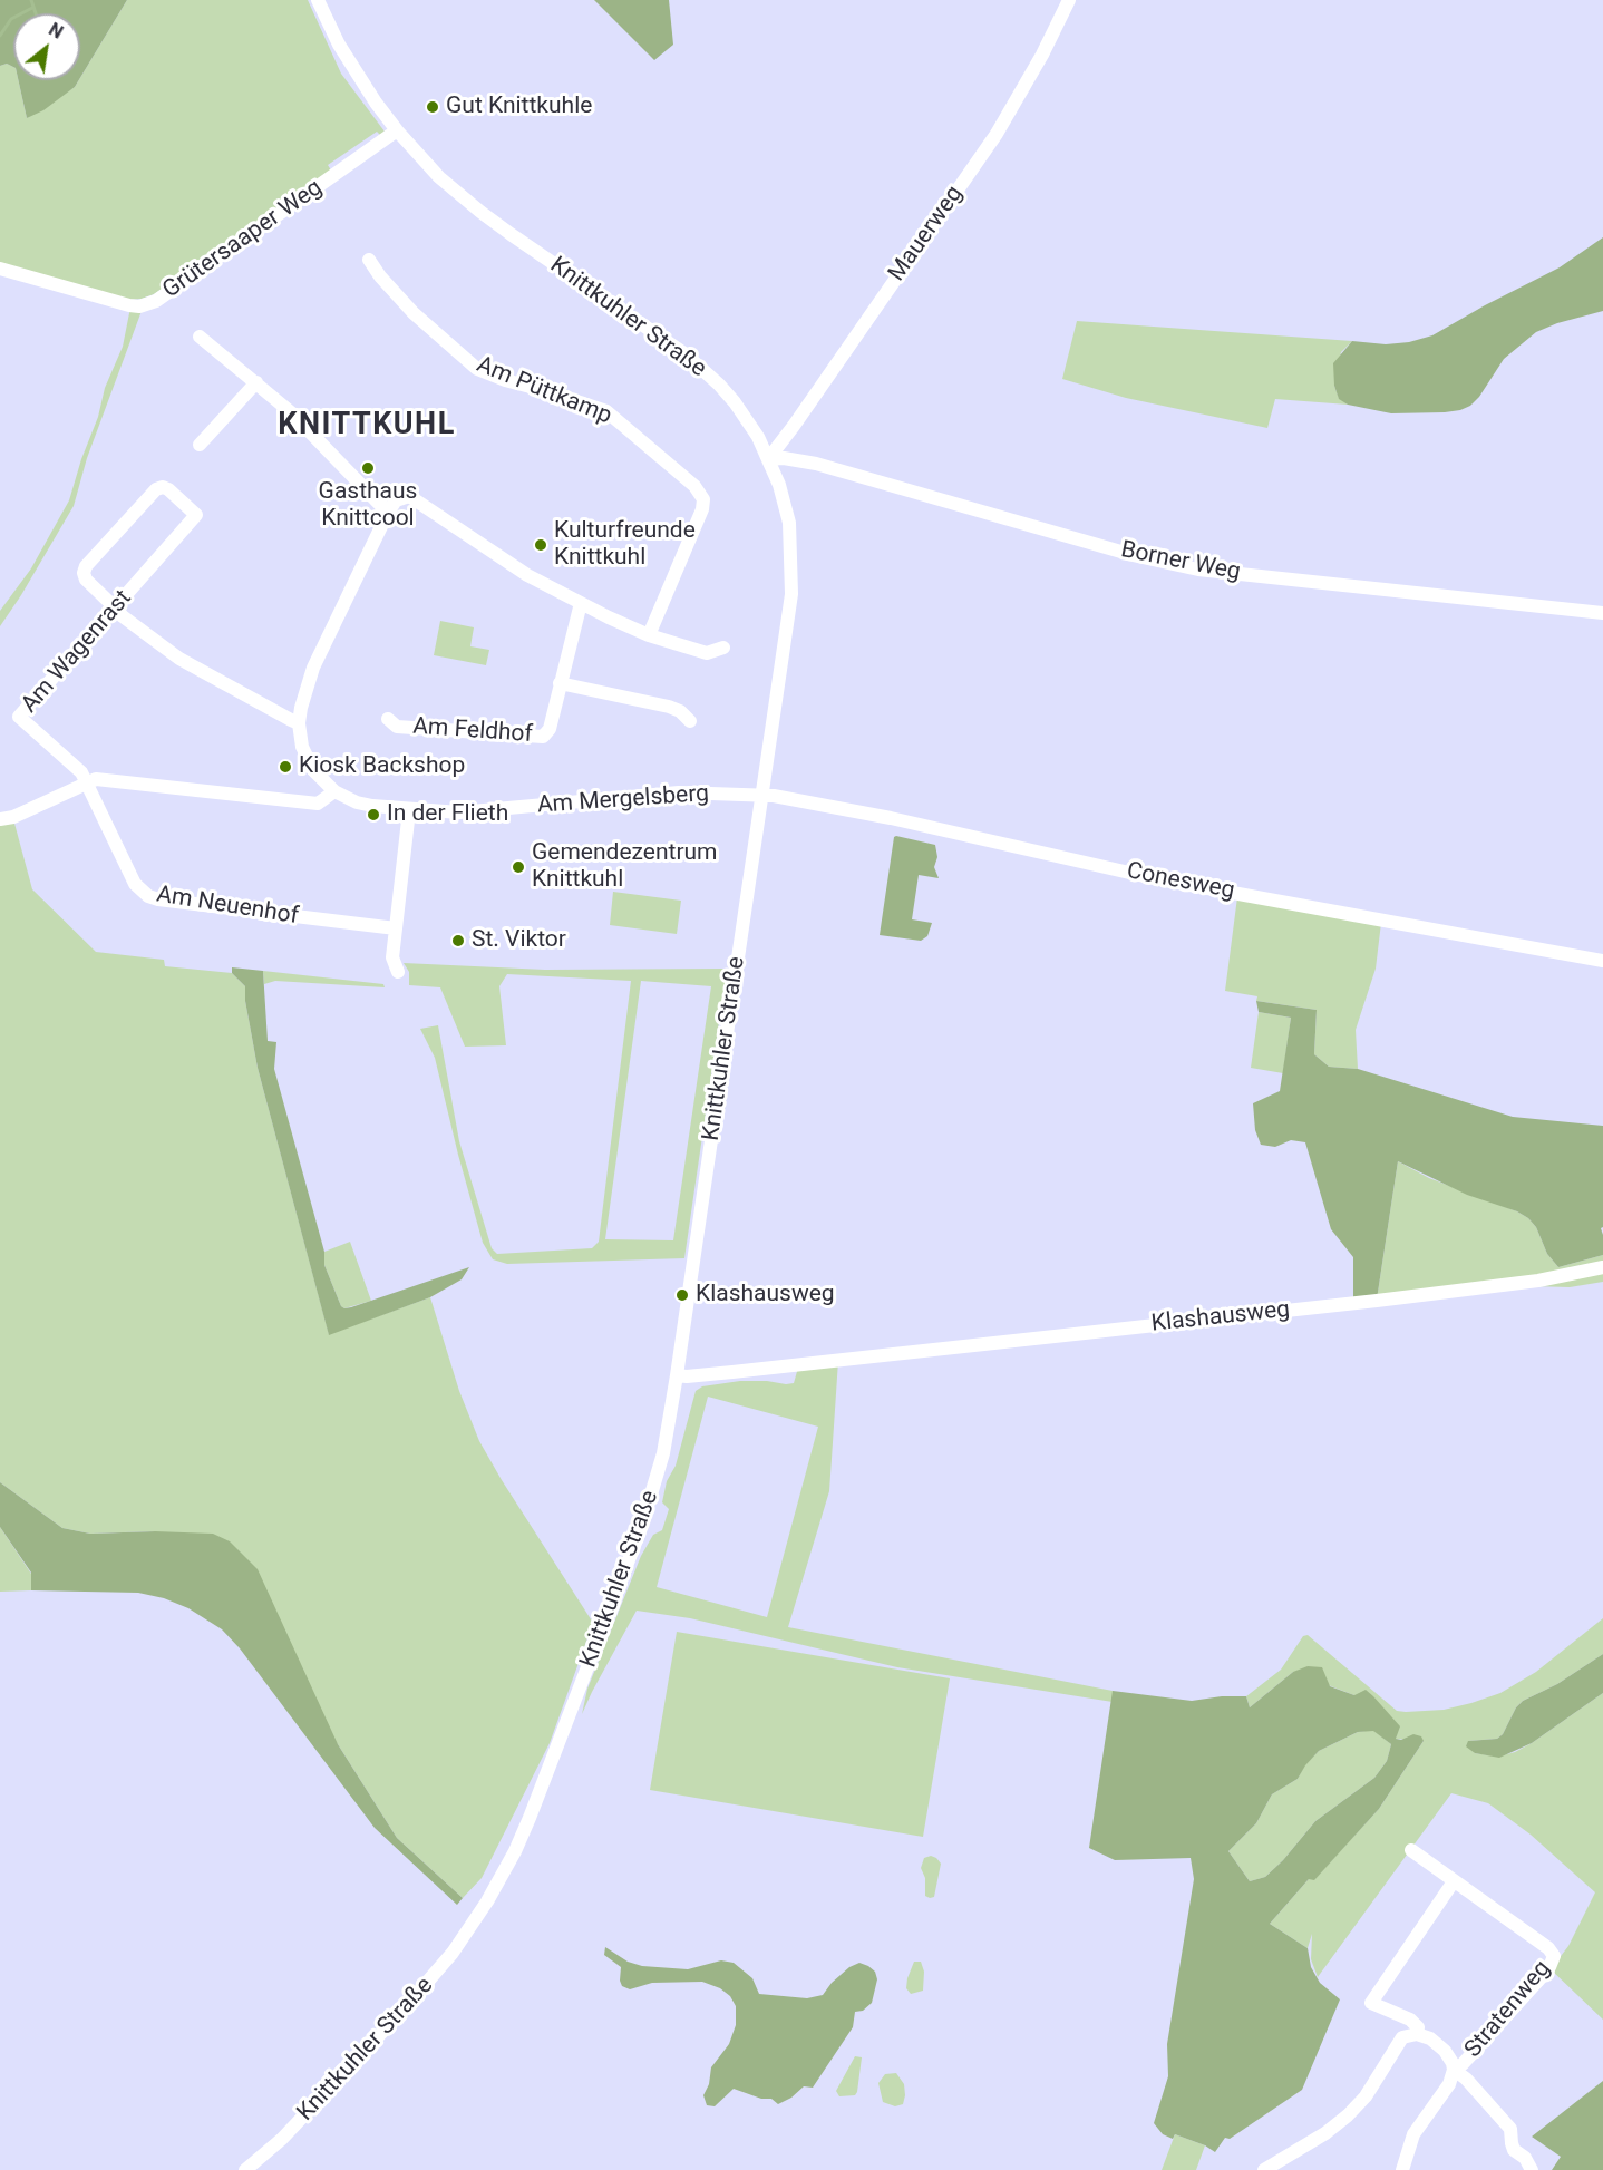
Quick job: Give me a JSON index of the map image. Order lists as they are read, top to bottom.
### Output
{
  "streets": {
    "street": [
      "Mauerweg",
      "Grütersaaper Weg",
      "Knittkuhler Straße",
      "Am Püttkamp",
      "Borner Weg",
      "Am Wagenrast",
      "Am Feldhof",
      "Am Mergelsberg",
      "Conesweg",
      "Am Neuenhof",
      "Klashausweg",
      "Stratenweg"
    ]
  },
  "crossings": [
    ["Mauerweg", "Knittkuhler Straße"],
    ["Mauerweg", "Borner Weg"],
    ["Grütersaaper Weg", "Knittkuhler Straße"],
    ["Knittkuhler Straße", "Borner Weg"],
    ["Knittkuhler Straße", "Am Mergelsberg"],
    ["Knittkuhler Straße", "Conesweg"],
    ["Knittkuhler Straße", "Klashausweg"],
    ["Am Wagenrast", "Am Neuenhof"],
    ["Am Mergelsberg", "Conesweg"]
  ],
  "districts": ["KNITTKUHL"],
  "places": [
    "Gut Knittkuhle",
    "Gasthaus Knittcool",
    "Kulturfreunde Knittkuhl",
    "Kiosk Backshop",
    "In der Flieth",
    "Gemendezentrum Knittkuhl",
    "St. Viktor",
    "Klashausweg"
  ],
  "north": "top right"
}
